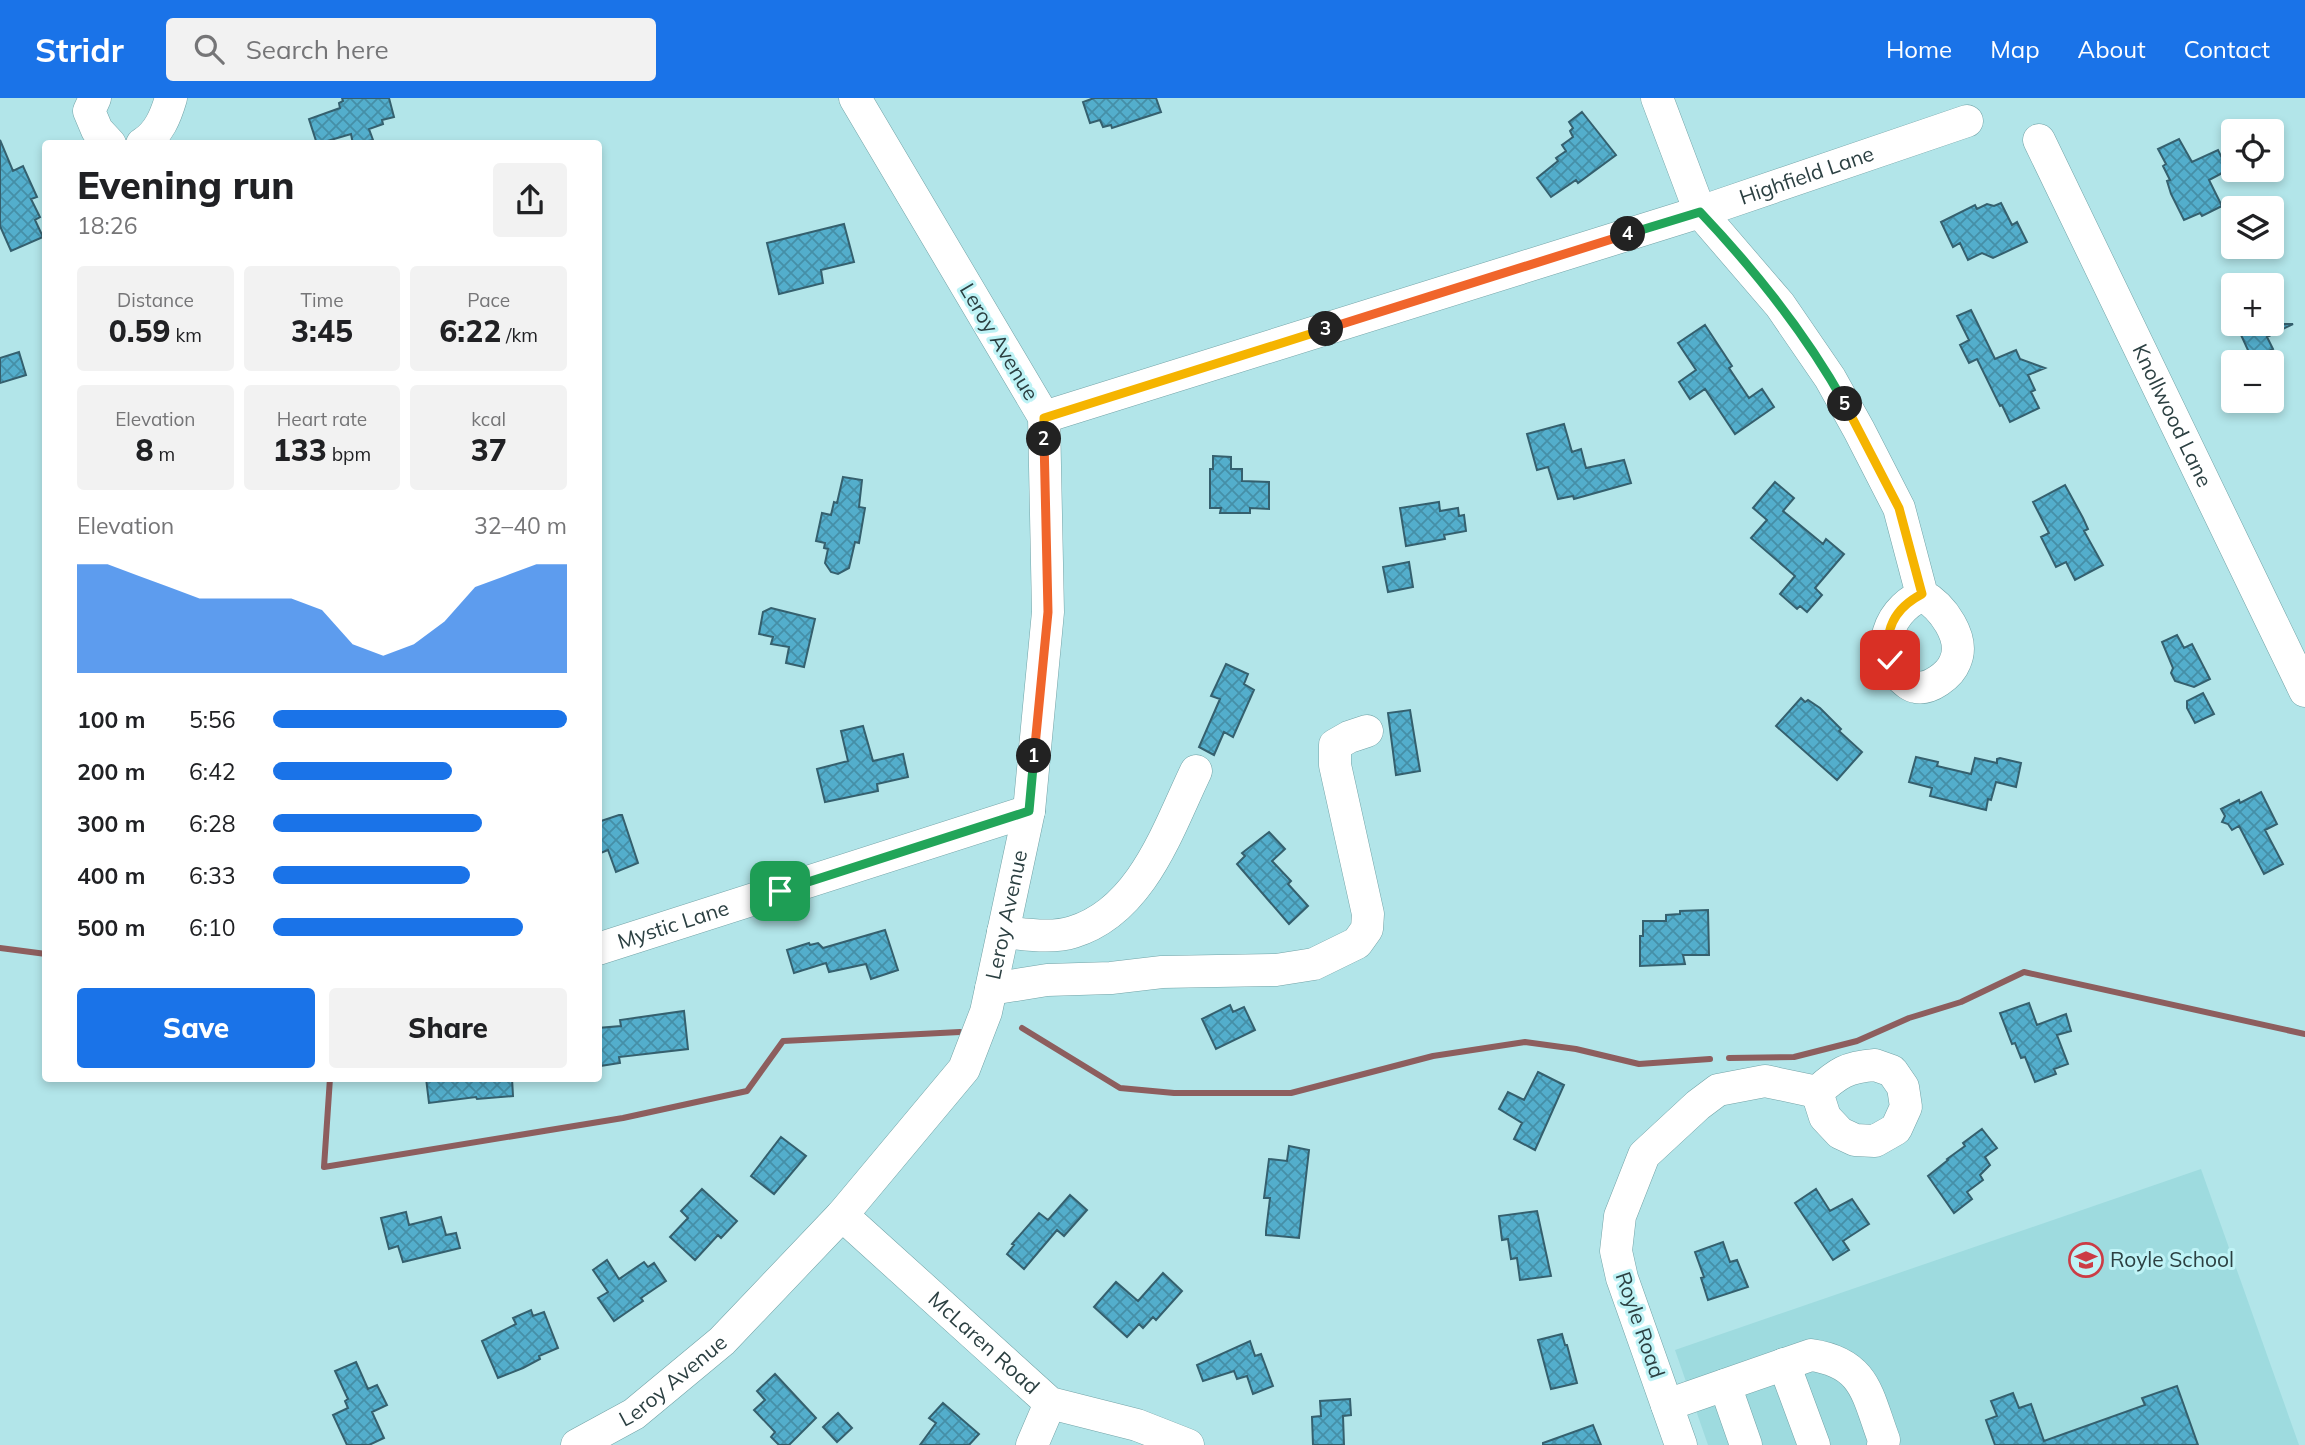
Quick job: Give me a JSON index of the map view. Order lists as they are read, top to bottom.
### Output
{
  "streets": {
    "street": [
      "Highfield Lane",
      "Leroy Avenue",
      "Knollwood Lane",
      "Mystic Lane",
      "Royle Road",
      "McLaren Road"
    ]
  },
  "crossings": [
    ["Highfield Lane", "Leroy Avenue"],
    ["Leroy Avenue", "Mystic Lane"],
    ["Leroy Avenue", "McLaren Road"]
  ],
  "places": {
    "school or university": ["Royle School"]
  },
  "page": {
    "header": "Stridr",
    "search": "Search here",
    "nav": [
      "Home",
      "Map",
      "About",
      "Contact"
    ],
    "map_buttons": ["+", "−"],
    "heading": ["Evening run", "18:26"],
    "pins": [
      "4",
      "3",
      "5",
      "2",
      "1"
    ],
    "stats": [
      ["Distance", "0.59 km"],
      ["Time", "3:45"],
      ["Pace", "6:22 /km"],
      ["Elevation", "8 m"],
      ["Heart rate", "133 bpm"],
      ["kcal", "37"]
    ],
    "chart": ["Elevation", "32–40 m"],
    "list": [
      {
        "name": "100 m",
        "note": "5:56"
      },
      {
        "name": "200 m",
        "note": "6:42"
      },
      {
        "name": "300 m",
        "note": "6:28"
      },
      {
        "name": "400 m",
        "note": "6:33"
      },
      {
        "name": "500 m",
        "note": "6:10"
      }
    ],
    "buttons": ["Save", "Share"]
  }
}
